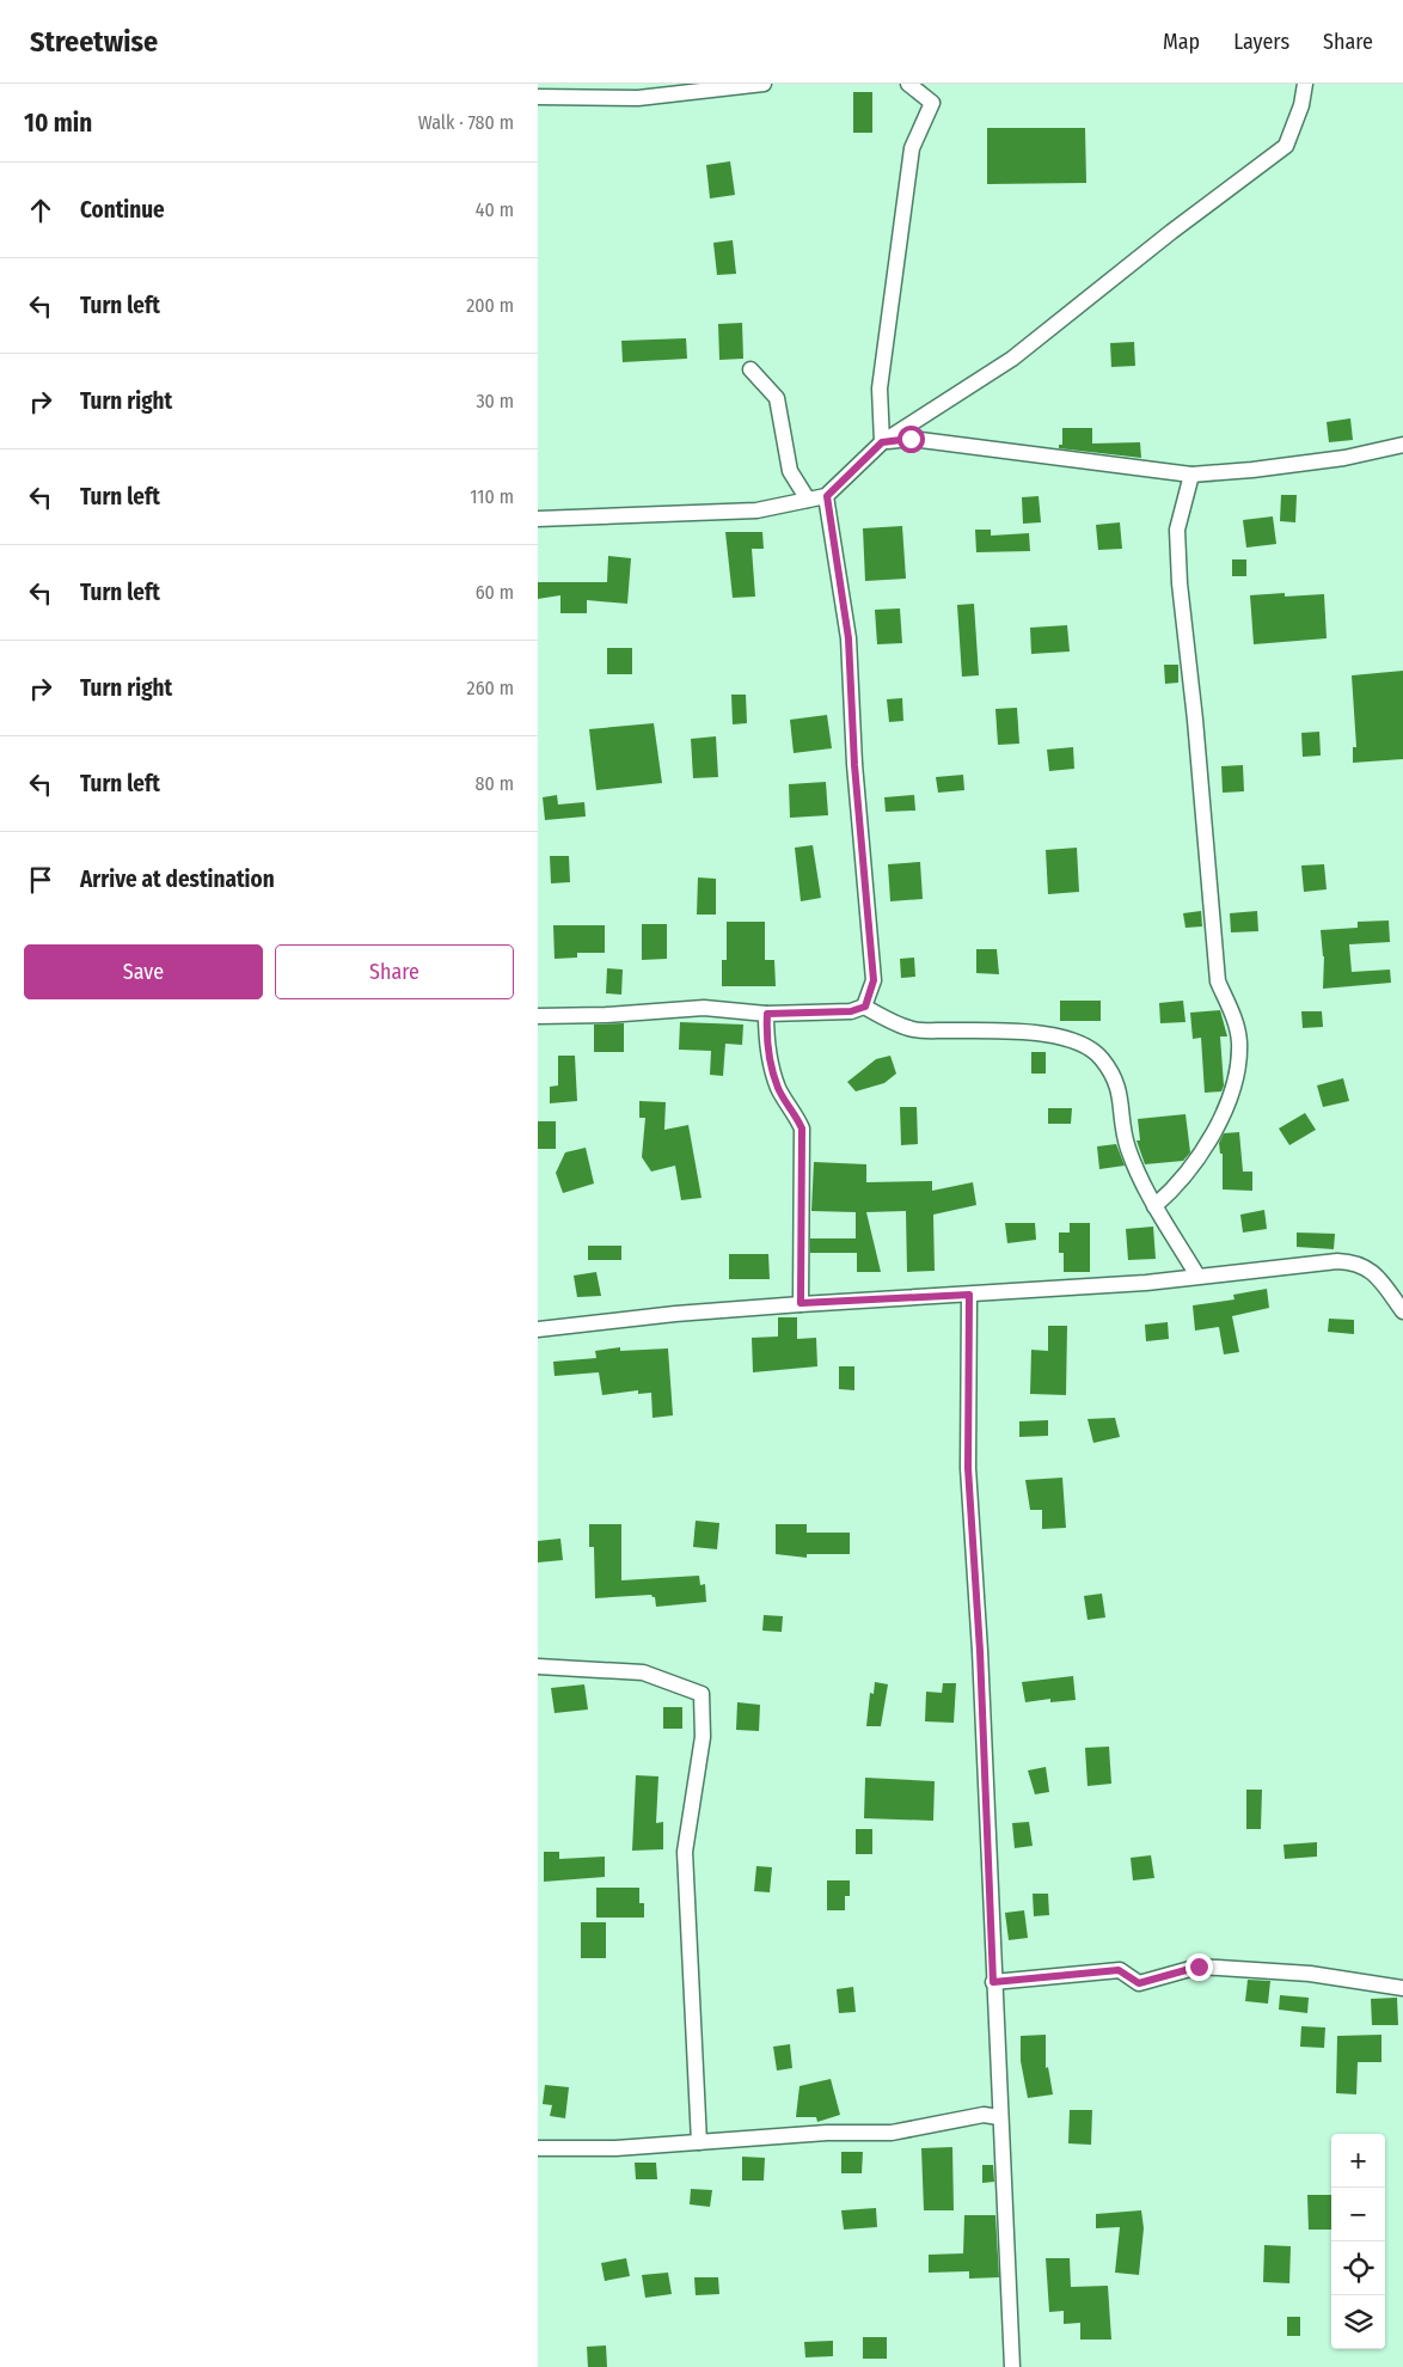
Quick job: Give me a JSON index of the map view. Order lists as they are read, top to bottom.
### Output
{
  "page": {
    "header": "Streetwise",
    "nav": ["Map", "Layers", "Share"],
    "heading": ["10 min", "Walk · 780 m"],
    "list": [
      ["Continue", "40 m"],
      ["Turn left", "200 m"],
      ["Turn right", "30 m"],
      ["Turn left", "110 m"],
      ["Turn left", "60 m"],
      ["Turn right", "260 m"],
      ["Turn left", "80 m"],
      "Arrive at destination"
    ],
    "buttons": ["Save", "Share"],
    "map_buttons": ["+", "−"]
  }
}
